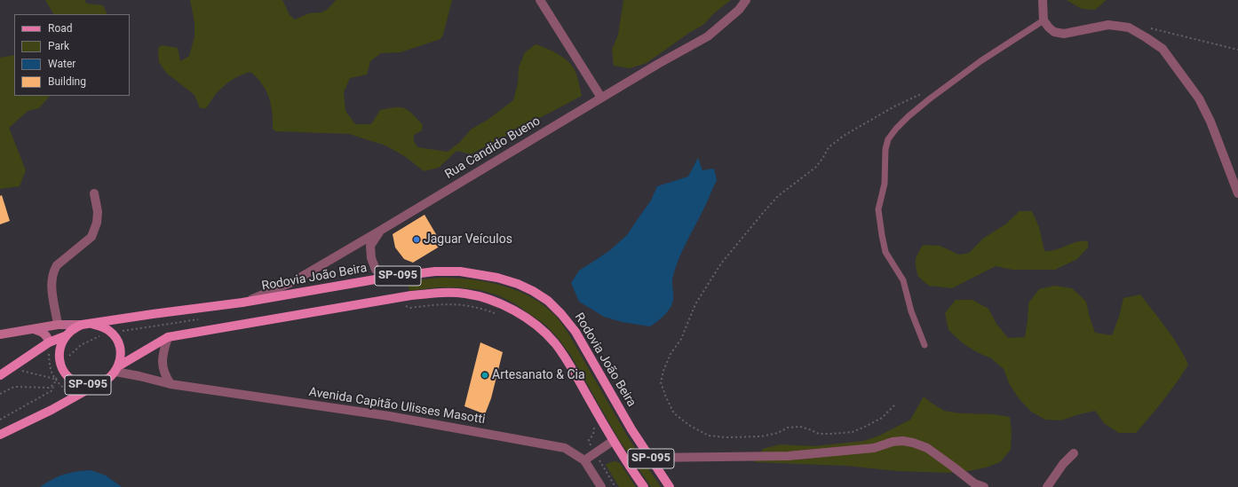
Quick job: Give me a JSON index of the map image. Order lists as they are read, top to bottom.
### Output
{
  "streets": {
    "main road": ["SP-095", "Rodovia João Beira"],
    "street": ["Rua Candido Bueno", "Avenida Capitão Ulisses Masotti"]
  },
  "crossings": [
    ["Rua Candido Bueno", "Rodovia João Beira"],
    ["SP-095", "Rodovia João Beira"],
    ["SP-095", "Avenida Capitão Ulisses Masotti"],
    ["Rodovia João Beira", "Avenida Capitão Ulisses Masotti"]
  ],
  "places": ["Jaguar Veículos", "Artesanato & Cia"],
  "legend": [
    "Road",
    "Park",
    "Water",
    "Building"
  ]
}
